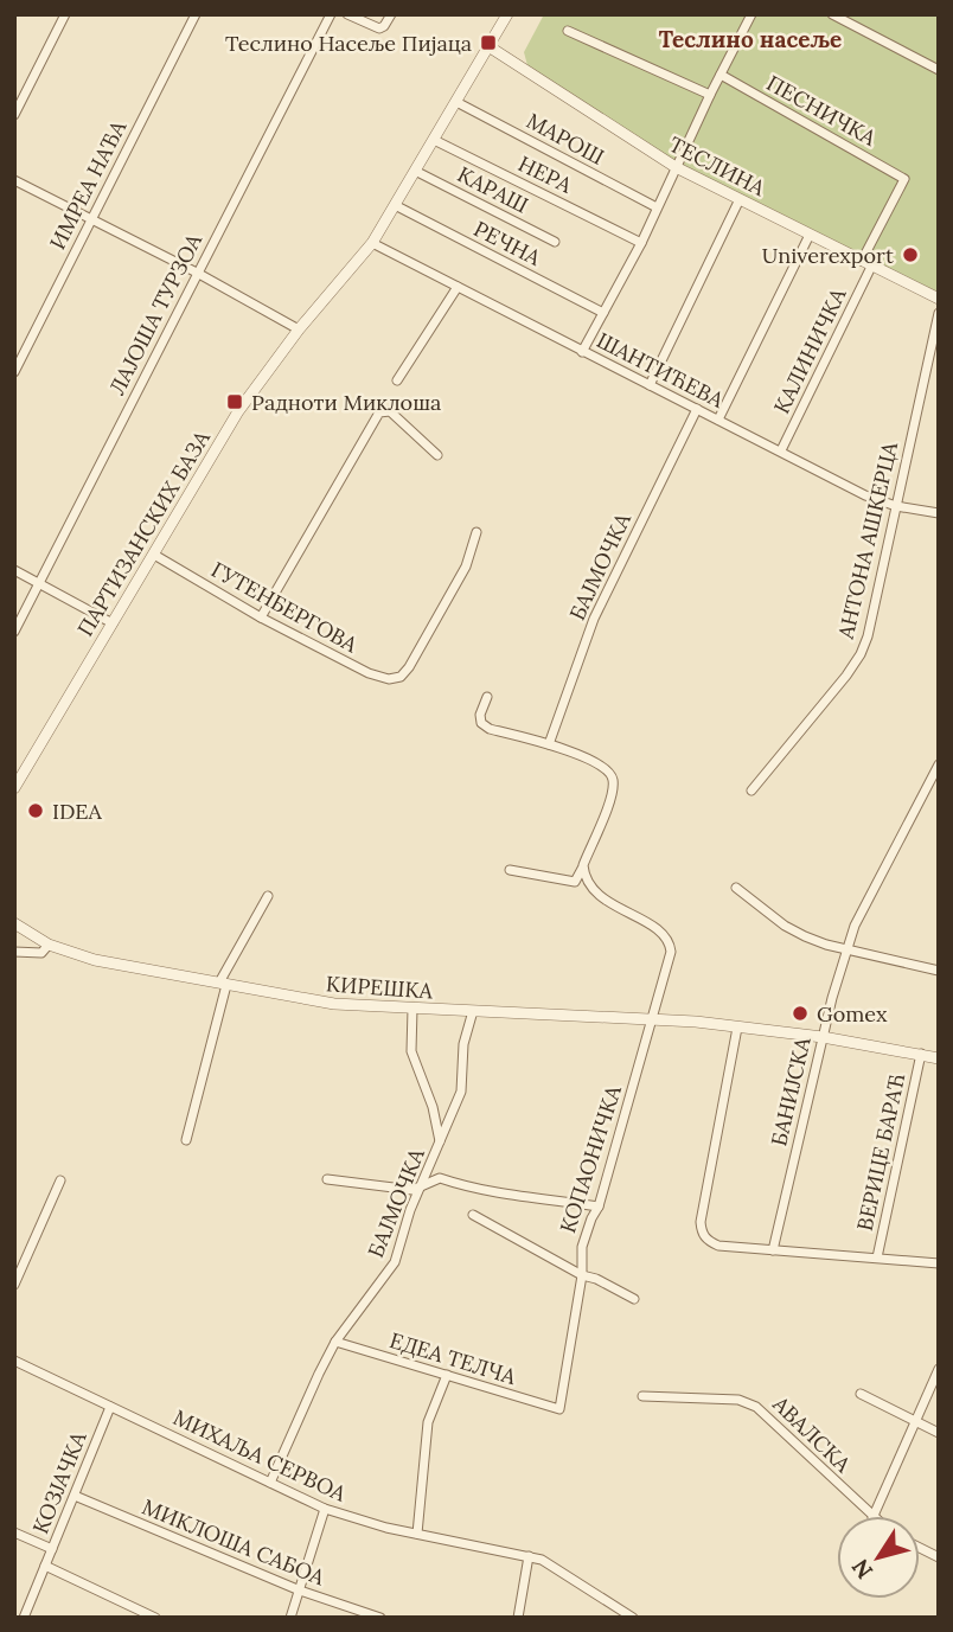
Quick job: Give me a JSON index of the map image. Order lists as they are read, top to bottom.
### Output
{
  "streets": {
    "street": [
      "ПЕСНИЧКА",
      "МАРОШ",
      "ТЕСЛИНА",
      "НЕРА",
      "ИМРЕА НАЂА",
      "КАРАШ",
      "РЕЧНА",
      "ЛАЈОША ТУРЗОА",
      "КАЛИНИЧКА",
      "ШАНТИЋЕВА",
      "ПАРТИЗАНСКИХ БАЗА",
      "АНТОНА АШКЕРЦА",
      "БАЈМОЧКА",
      "ГУТЕНБЕРГОВА",
      "КИРЕШКА",
      "БАНИЈСКА",
      "ВЕРИЦЕ БАРАЋ",
      "КОПАОНИЧКА",
      "ЕДЕА ТЕЛЧА",
      "АВАЛСКА",
      "МИХАЉА СЕРВОА",
      "КОЗЈАЧКА",
      "МИКЛОША САБОА"
    ]
  },
  "crossings": [
    ["ПЕСНИЧКА", "КАЛИНИЧКА"],
    ["МАРОШ", "ПАРТИЗАНСКИХ БАЗА"],
    ["ТЕСЛИНА", "КАЛИНИЧКА"],
    ["ТЕСЛИНА", "ПАРТИЗАНСКИХ БАЗА"],
    ["НЕРА", "ПАРТИЗАНСКИХ БАЗА"],
    ["КАРАШ", "ПАРТИЗАНСКИХ БАЗА"],
    ["РЕЧНА", "ПАРТИЗАНСКИХ БАЗА"],
    ["КАЛИНИЧКА", "ШАНТИЋЕВА"],
    ["ШАНТИЋЕВА", "ПАРТИЗАНСКИХ БАЗА"],
    ["ШАНТИЋЕВА", "АНТОНА АШКЕРЦА"],
    ["ШАНТИЋЕВА", "БАЈМОЧКА"],
    ["ПАРТИЗАНСКИХ БАЗА", "ГУТЕНБЕРГОВА"],
    ["БАЈМОЧКА", "КИРЕШКА"],
    ["БАЈМОЧКА", "ЕДЕА ТЕЛЧА"],
    ["БАЈМОЧКА", "МИХАЉА СЕРВОА"],
    ["КИРЕШКА", "БАНИЈСКА"],
    ["КИРЕШКА", "ВЕРИЦЕ БАРАЋ"],
    ["КИРЕШКА", "КОПАОНИЧКА"],
    ["КОПАОНИЧКА", "ЕДЕА ТЕЛЧА"],
    ["МИХАЉА СЕРВОА", "КОЗЈАЧКА"],
    ["КОЗЈАЧКА", "МИКЛОША САБОА"]
  ],
  "districts": ["Теслино насеље"],
  "places": {
    "transit": ["Теслино Насеље Пијаца", "Радноти Миклоша"],
    "other": ["Univerexport", "IDEA", "Gomex"]
  },
  "north": "bottom left"
}
